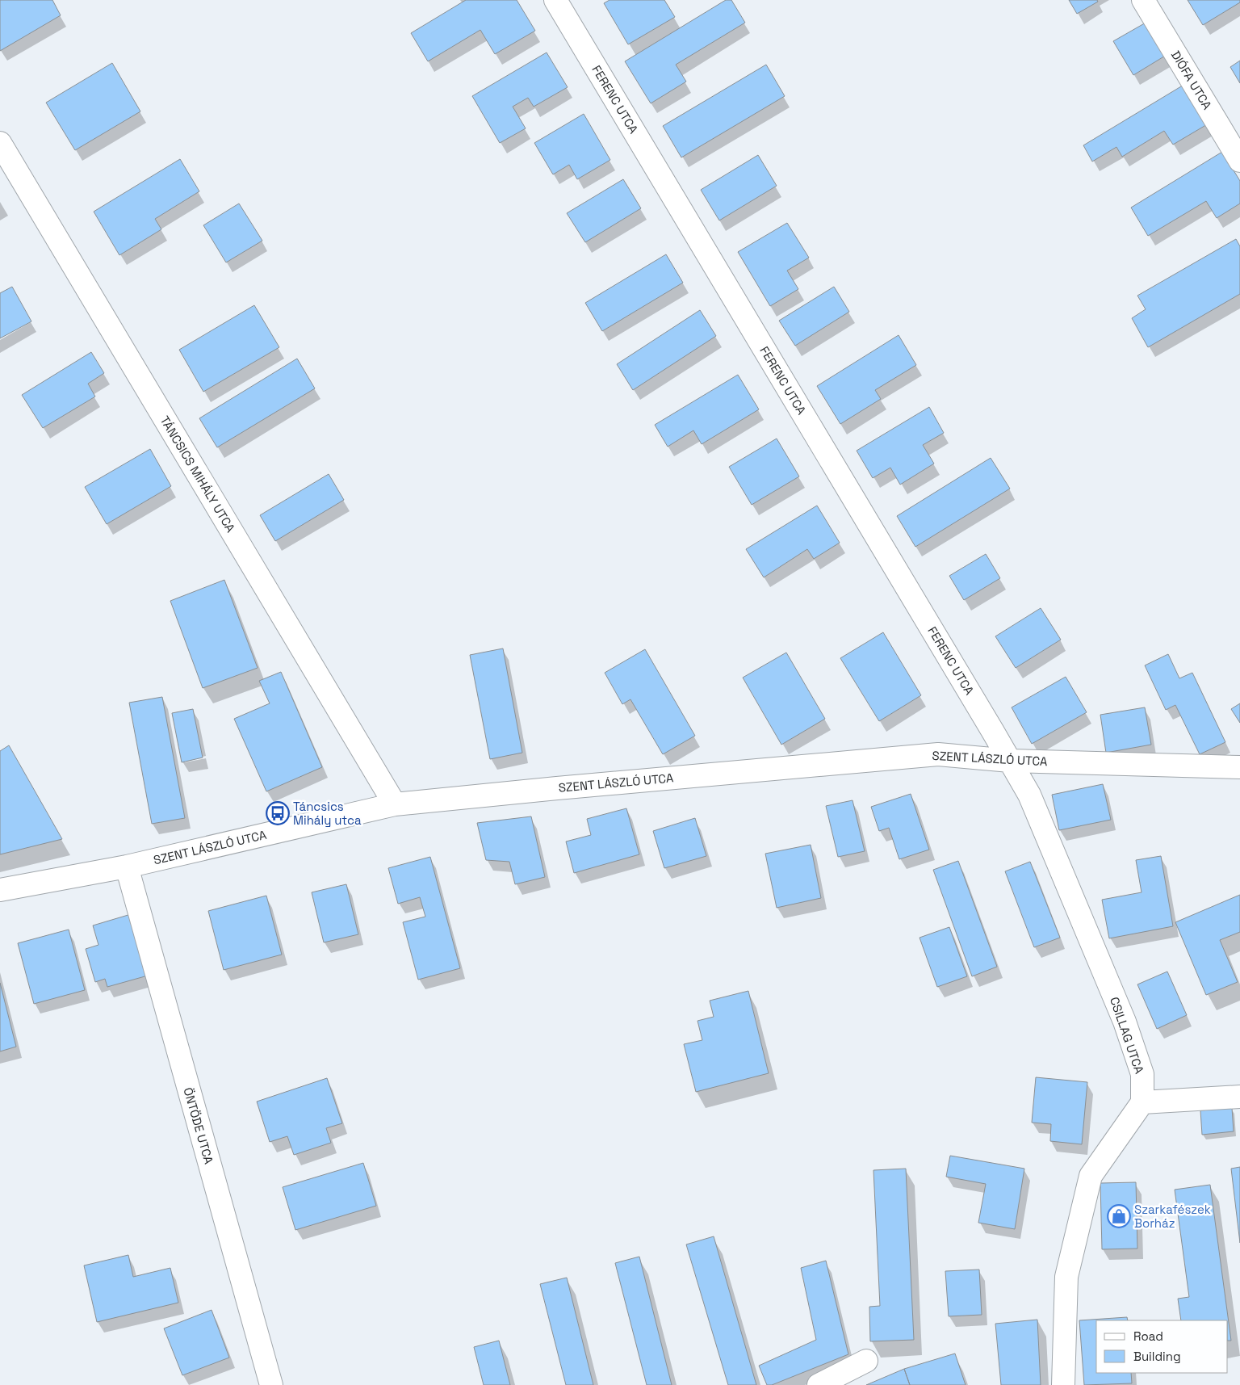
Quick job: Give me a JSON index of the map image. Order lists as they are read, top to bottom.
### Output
{
  "streets": {
    "street": [
      "DIÓFA UTCA",
      "FERENC UTCA",
      "TÁNCSICS MIHÁLY UTCA",
      "SZENT LÁSZLÓ UTCA",
      "CSILLAG UTCA",
      "ÖNTÖDE UTCA"
    ]
  },
  "crossings": [
    ["FERENC UTCA", "SZENT LÁSZLÓ UTCA"],
    ["FERENC UTCA", "CSILLAG UTCA"],
    ["TÁNCSICS MIHÁLY UTCA", "SZENT LÁSZLÓ UTCA"],
    ["SZENT LÁSZLÓ UTCA", "CSILLAG UTCA"],
    ["SZENT LÁSZLÓ UTCA", "ÖNTÖDE UTCA"]
  ],
  "places": {
    "bus stop": ["Táncsics Mihály utca"],
    "shop": ["Szarkafészek Borház"]
  },
  "legend": ["Road", "Building"]
}
